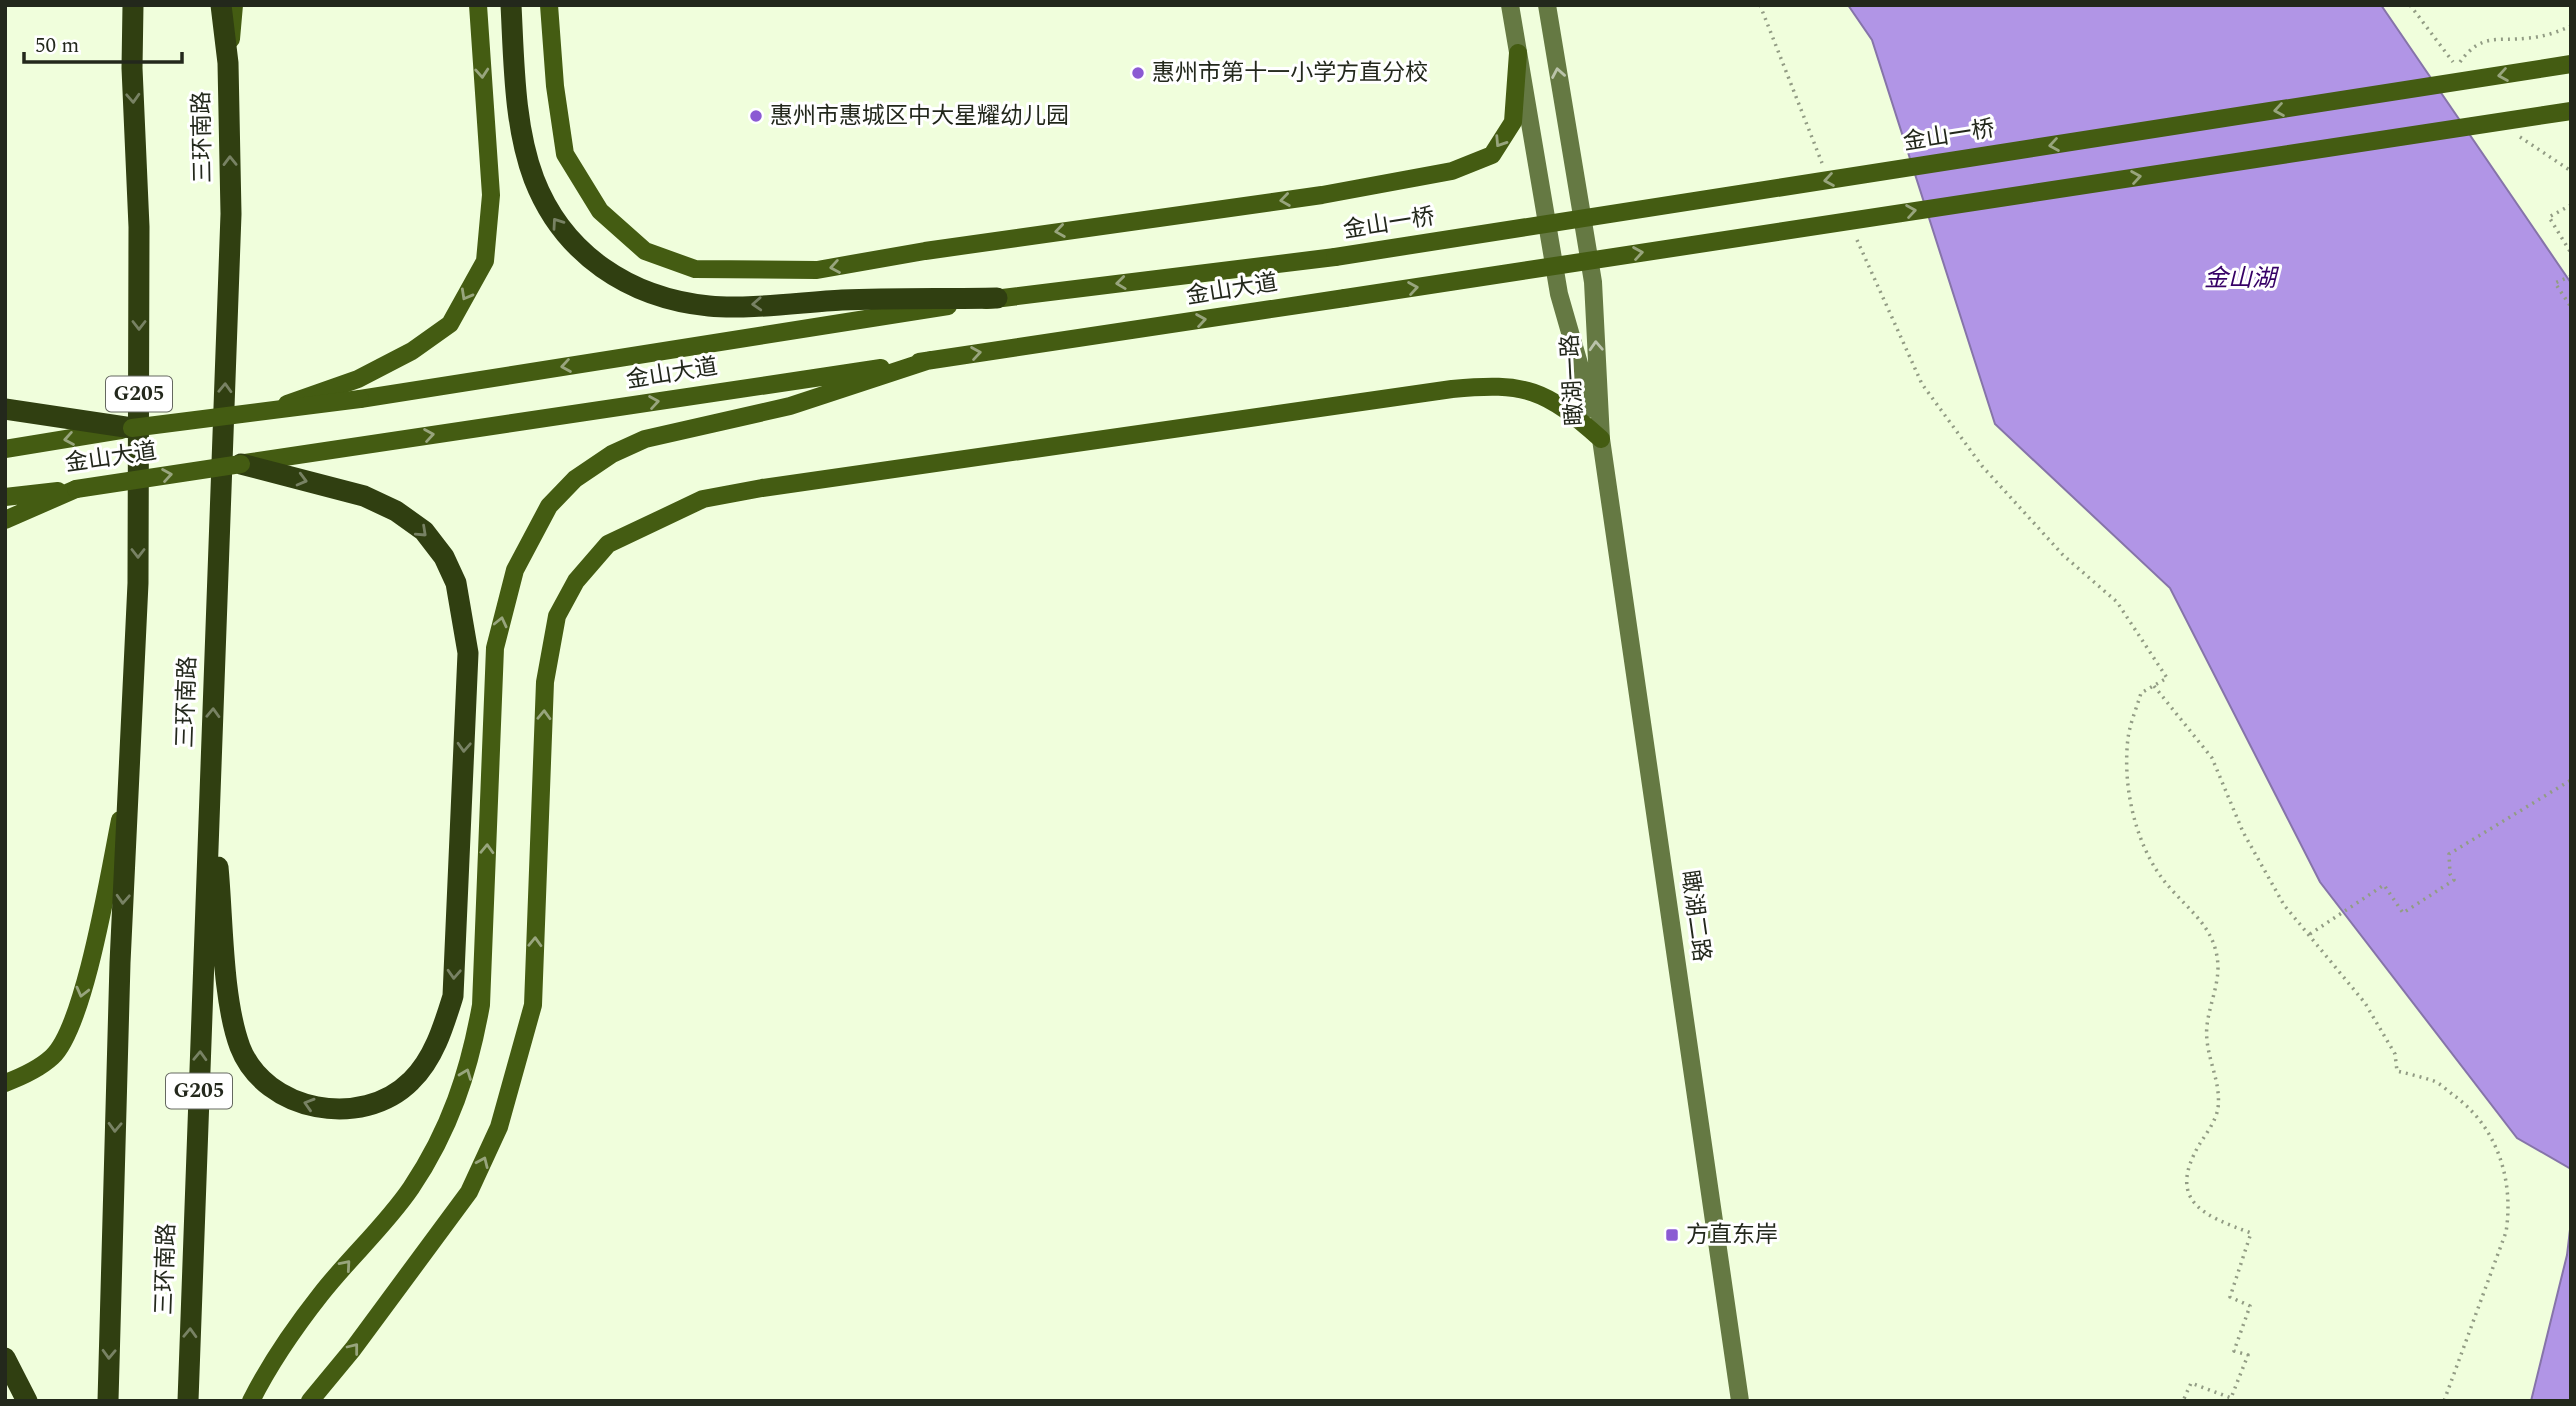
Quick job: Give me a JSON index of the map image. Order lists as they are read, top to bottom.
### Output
{
  "streets": {
    "highway": ["三环南路", "G205"],
    "main road": ["金山一桥", "金山大道"],
    "street": ["瞰湖一路", "瞰湖二路"]
  },
  "crossings": [
    ["金山一桥", "金山大道"],
    ["瞰湖一路", "瞰湖二路"]
  ],
  "one_way": ["金山一桥"],
  "water": ["金山湖"],
  "places": {
    "other": ["惠州市第十一小学方直分校", "惠州市惠城区中大星耀幼儿园"],
    "transit": ["方直东岸"]
  },
  "scale_bar": "50 m"
}
